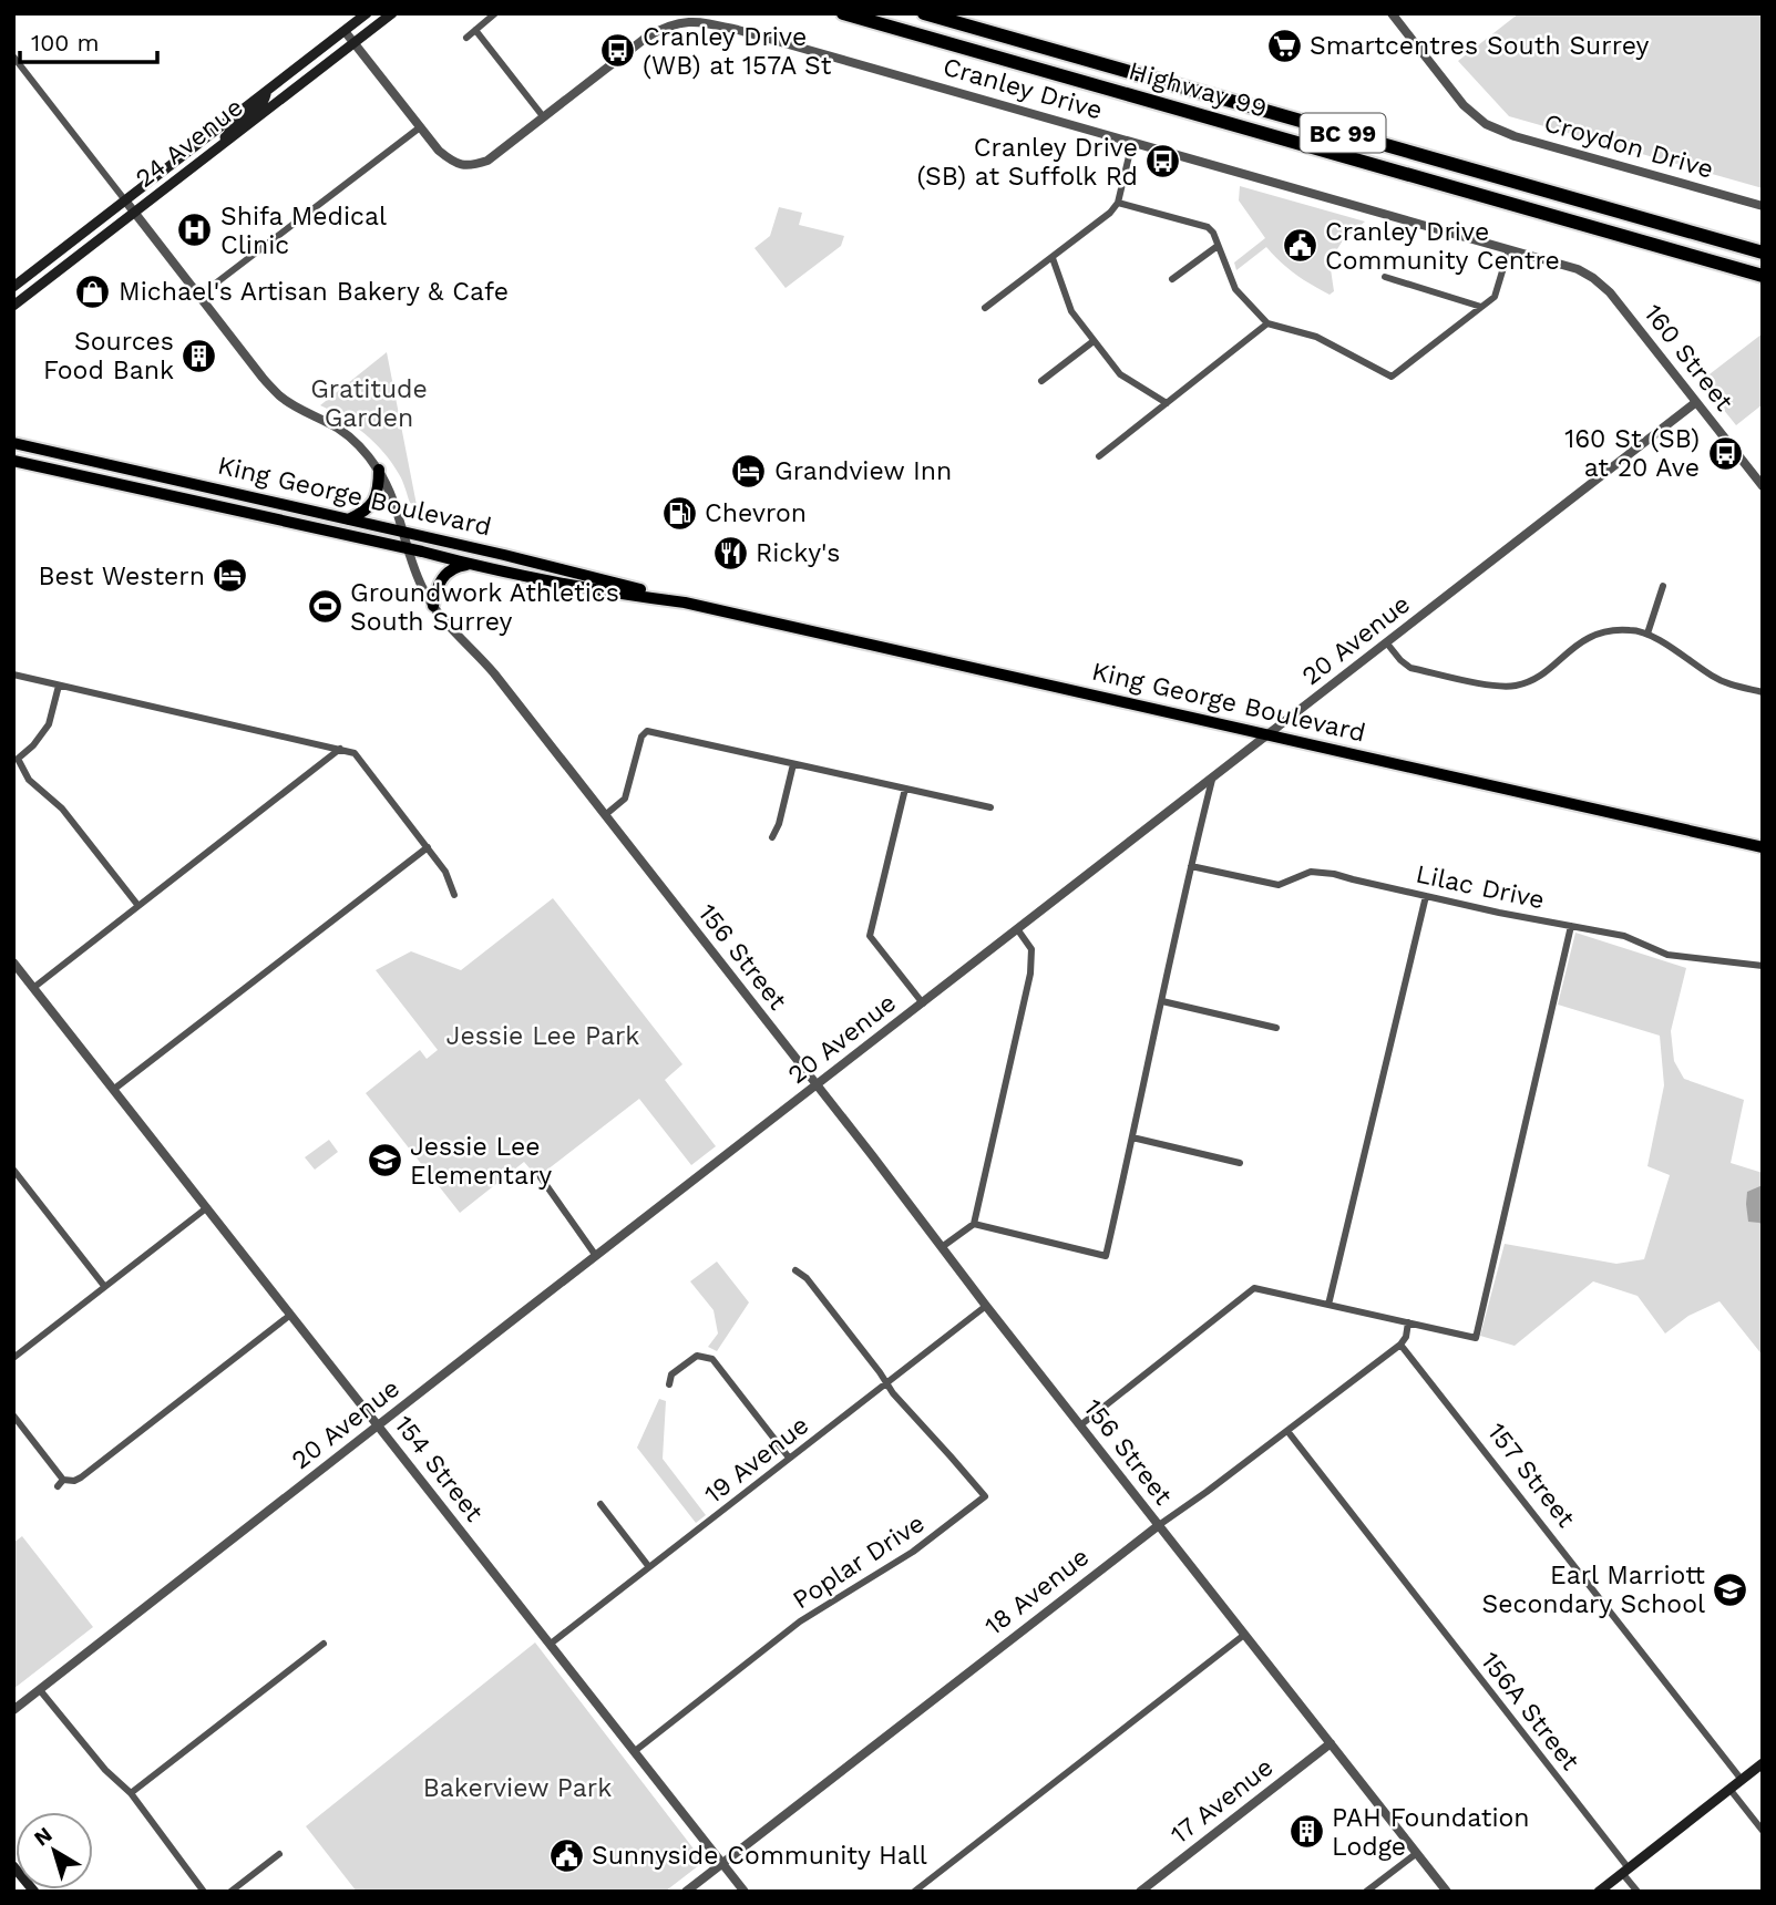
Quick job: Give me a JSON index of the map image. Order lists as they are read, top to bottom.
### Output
{
  "streets": {
    "highway": ["Highway 99", "BC 99"],
    "main road": ["24 Avenue", "King George Boulevard"],
    "street": [
      "Cranley Drive",
      "Croydon Drive",
      "160 Street",
      "20 Avenue",
      "Lilac Drive",
      "156 Street",
      "19 Avenue",
      "154 Street",
      "157 Street",
      "Poplar Drive",
      "18 Avenue",
      "156A Street",
      "17 Avenue"
    ]
  },
  "crossings": [
    ["Cranley Drive", "160 Street"],
    ["24 Avenue", "156 Street"],
    ["160 Street", "20 Avenue"],
    ["King George Boulevard", "20 Avenue"],
    ["King George Boulevard", "156 Street"],
    ["20 Avenue", "156 Street"],
    ["20 Avenue", "154 Street"],
    ["156 Street", "19 Avenue"],
    ["156 Street", "18 Avenue"],
    ["156 Street", "17 Avenue"],
    ["19 Avenue", "154 Street"],
    ["19 Avenue", "Poplar Drive"],
    ["154 Street", "Poplar Drive"],
    ["154 Street", "18 Avenue"],
    ["157 Street", "18 Avenue"],
    ["18 Avenue", "156A Street"]
  ],
  "parks": ["Gratitude Garden", "Jessie Lee Park", "Bakerview Park"],
  "places": {
    "supermarket": ["Smartcentres South Surrey"],
    "bus stop": ["Cranley Drive (WB) at 157A St", "Cranley Drive (SB) at Suffolk Rd", "160 St (SB) at 20 Ave"],
    "hospital": ["Shifa Medical Clinic"],
    "public building": ["Cranley Drive Community Centre", "Sunnyside Community Hall"],
    "shop": ["Michael's Artisan Bakery & Cafe"],
    "building": ["Sources Food Bank", "PAH Foundation Lodge"],
    "hotel": ["Grandview Inn", "Best Western"],
    "fuel station": ["Chevron"],
    "restaurant": ["Ricky's"],
    "sports": ["Groundwork Athletics South Surrey"],
    "school or university": ["Jessie Lee Elementary", "Earl Marriott Secondary School"]
  },
  "scale_bar": "100 m",
  "north": "top left"
}
